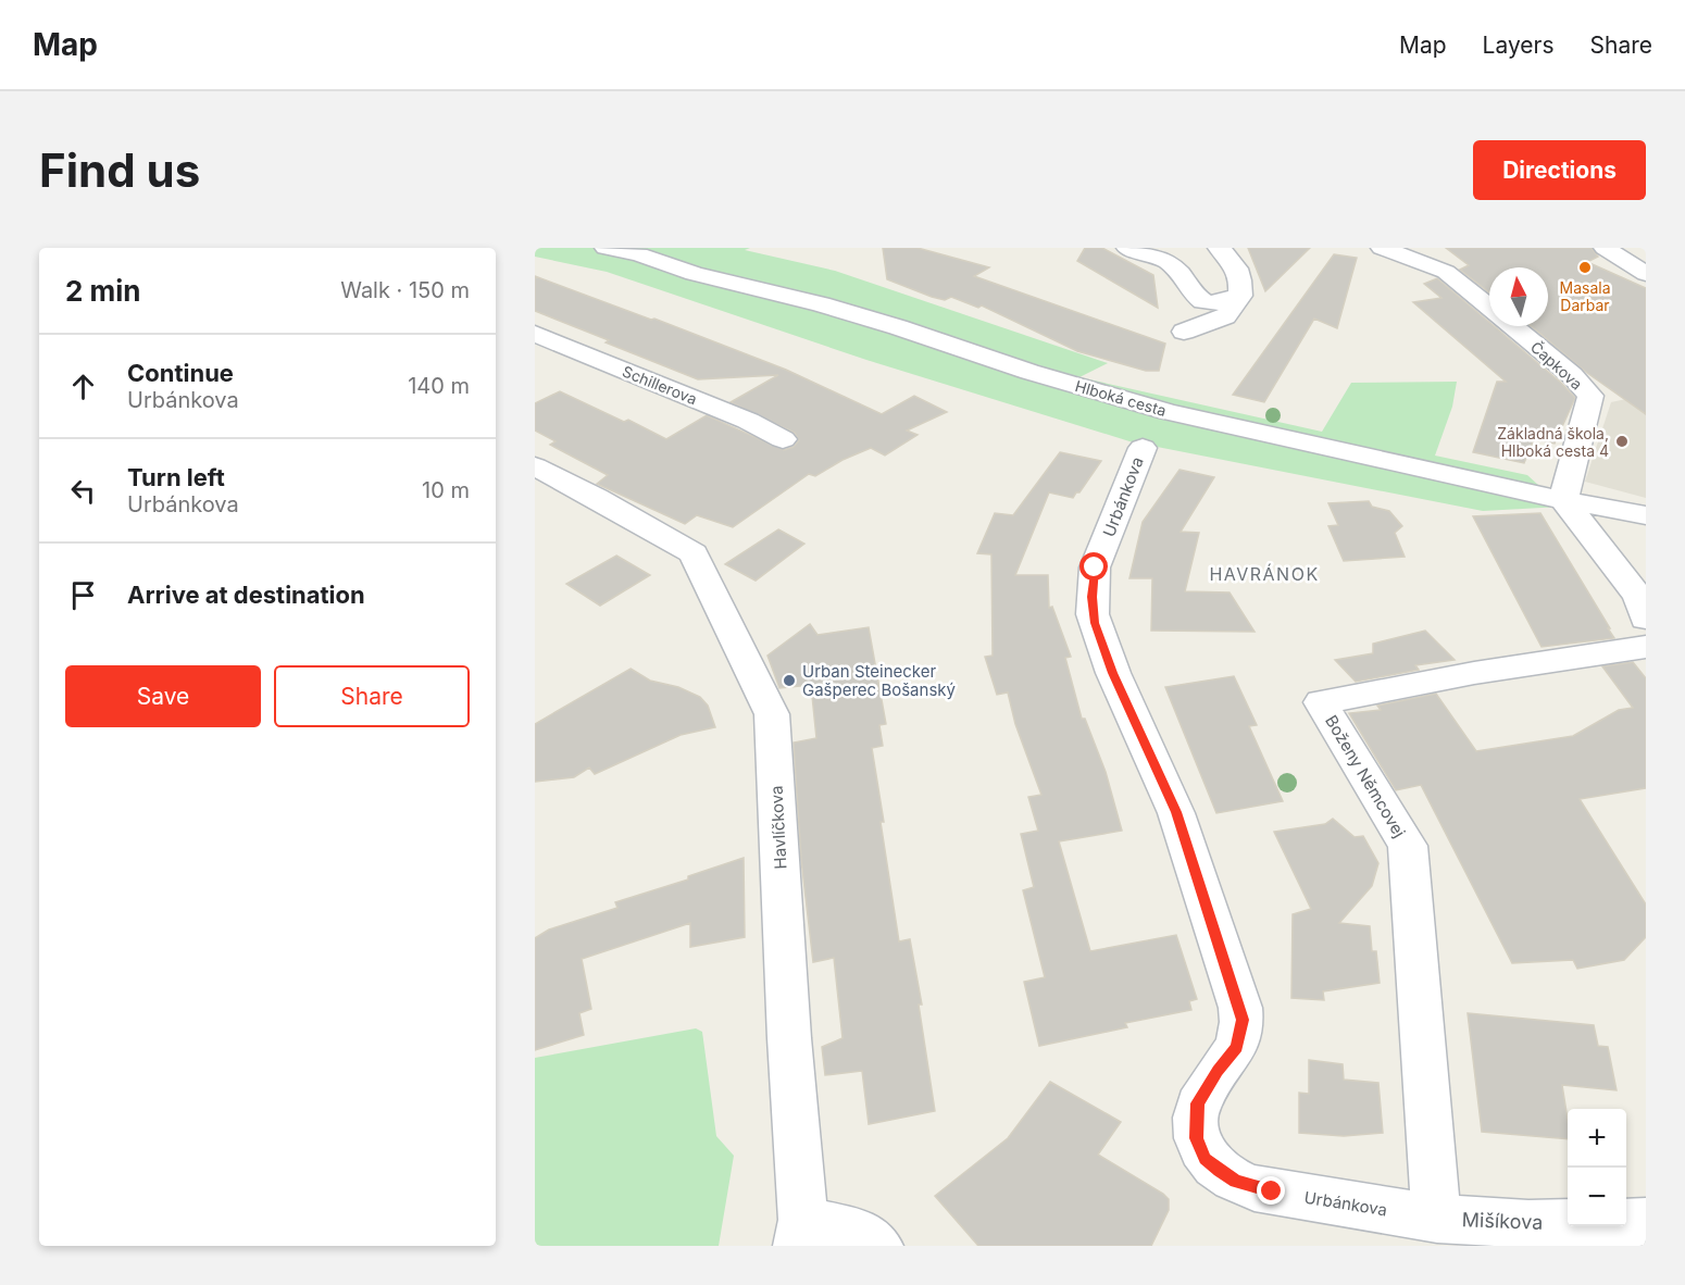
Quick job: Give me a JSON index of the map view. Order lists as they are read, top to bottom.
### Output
{
  "streets": {
    "street": [
      "Čapkova",
      "Schillerova",
      "Hlboká cesta",
      "Urbánkova",
      "Boženy Němcovej",
      "Havlíčkova",
      "Mišíkova"
    ]
  },
  "crossings": [
    ["Čapkova", "Hlboká cesta"],
    ["Urbánkova", "Boženy Němcovej"],
    ["Urbánkova", "Mišíkova"],
    ["Boženy Němcovej", "Mišíkova"]
  ],
  "districts": ["HAVRÁNOK"],
  "places": ["Masala Darbar", "Základná škola, Hlboká cesta 4", "Urban Steinecker Gašperec Bošanský"],
  "north": "top",
  "page": {
    "header": "Map",
    "nav": ["Map", "Layers", "Share"],
    "buttons": [
      "Directions",
      ["Save", "Share"]
    ],
    "title": "Find us",
    "heading": ["2 min", "Walk · 150 m"],
    "list": [
      ["Continue", "Urbánkova", "140 m"],
      ["Turn left", "Urbánkova", "10 m"],
      "Arrive at destination"
    ],
    "map_buttons": ["+", "−"]
  }
}
